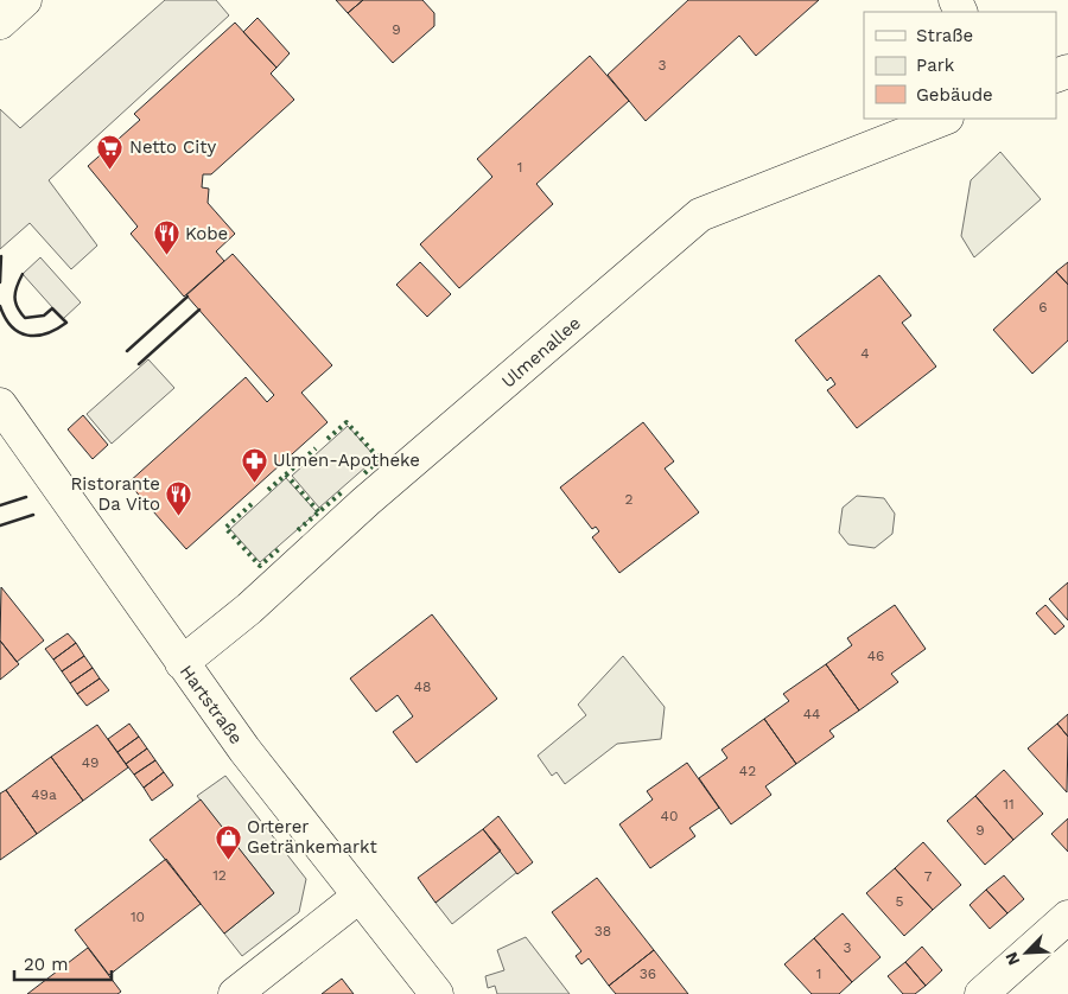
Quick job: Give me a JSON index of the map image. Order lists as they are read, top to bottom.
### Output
{
  "streets": {
    "street": ["Ulmenallee", "Hartstraße"]
  },
  "crossings": [
    ["Ulmenallee", "Hartstraße"]
  ],
  "places": {
    "supermarket": ["Netto City"],
    "restaurant": ["Kobe", "Ristorante Da Vito"],
    "pharmacy": ["Ulmen-Apotheke"],
    "shop": ["Orterer Getränkemarkt"]
  },
  "house_numbers": [
    "9",
    "3",
    "1",
    "6",
    "4",
    "2",
    "46",
    "48",
    "44",
    "49",
    "42",
    "49a",
    "11",
    "40",
    "9",
    "12",
    "7",
    "5",
    "10",
    "38",
    "3",
    "36",
    "1"
  ],
  "legend": ["Straße", "Park", "Gebäude"],
  "scale_bar": "20 m",
  "north": "bottom left"
}
